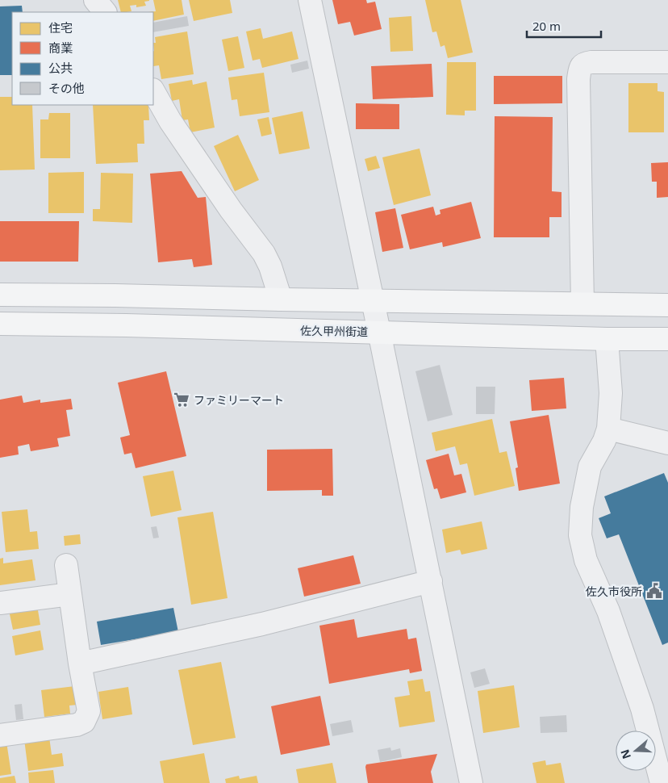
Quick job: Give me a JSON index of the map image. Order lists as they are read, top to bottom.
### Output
{
  "streets": {
    "main road": ["佐久甲州街道"]
  },
  "places": {
    "supermarket": ["ファミリーマート"],
    "public building": ["佐久市役所"]
  },
  "legend": [
    "住宅",
    "商業",
    "公共",
    "その他"
  ],
  "scale_bar": "20 m",
  "north": "left"
}
